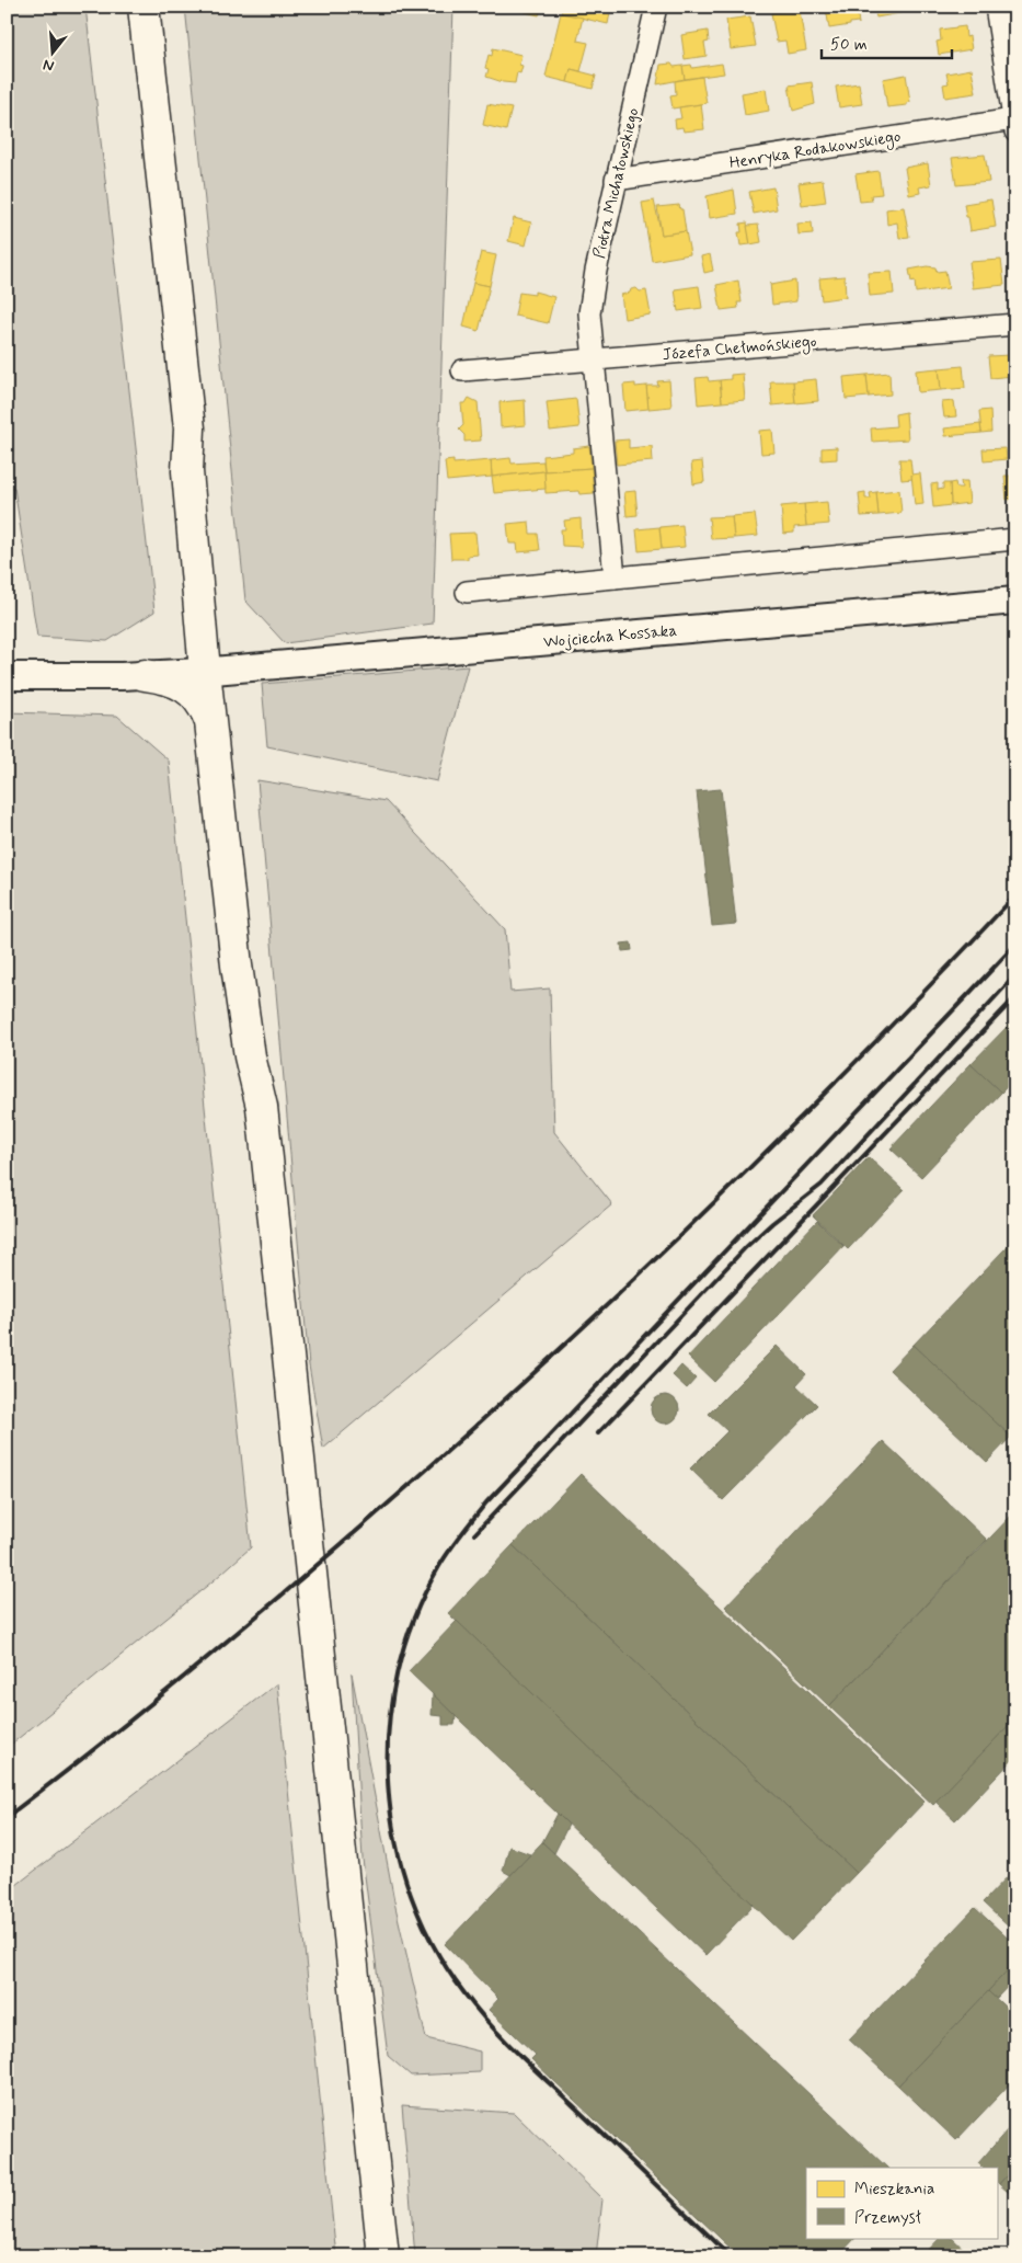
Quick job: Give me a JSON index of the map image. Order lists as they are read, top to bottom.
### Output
{
  "streets": {
    "street": [
      "Henryka Rodakowskiego",
      "Piotra Michałowskiego",
      "Józefa Chełmońskiego",
      "Wojciecha Kossaka"
    ]
  },
  "crossings": [
    ["Henryka Rodakowskiego", "Piotra Michałowskiego"],
    ["Piotra Michałowskiego", "Józefa Chełmońskiego"]
  ],
  "legend": ["Mieszkania", "Przemysł"],
  "scale_bar": "50 m",
  "north": "bottom"
}
